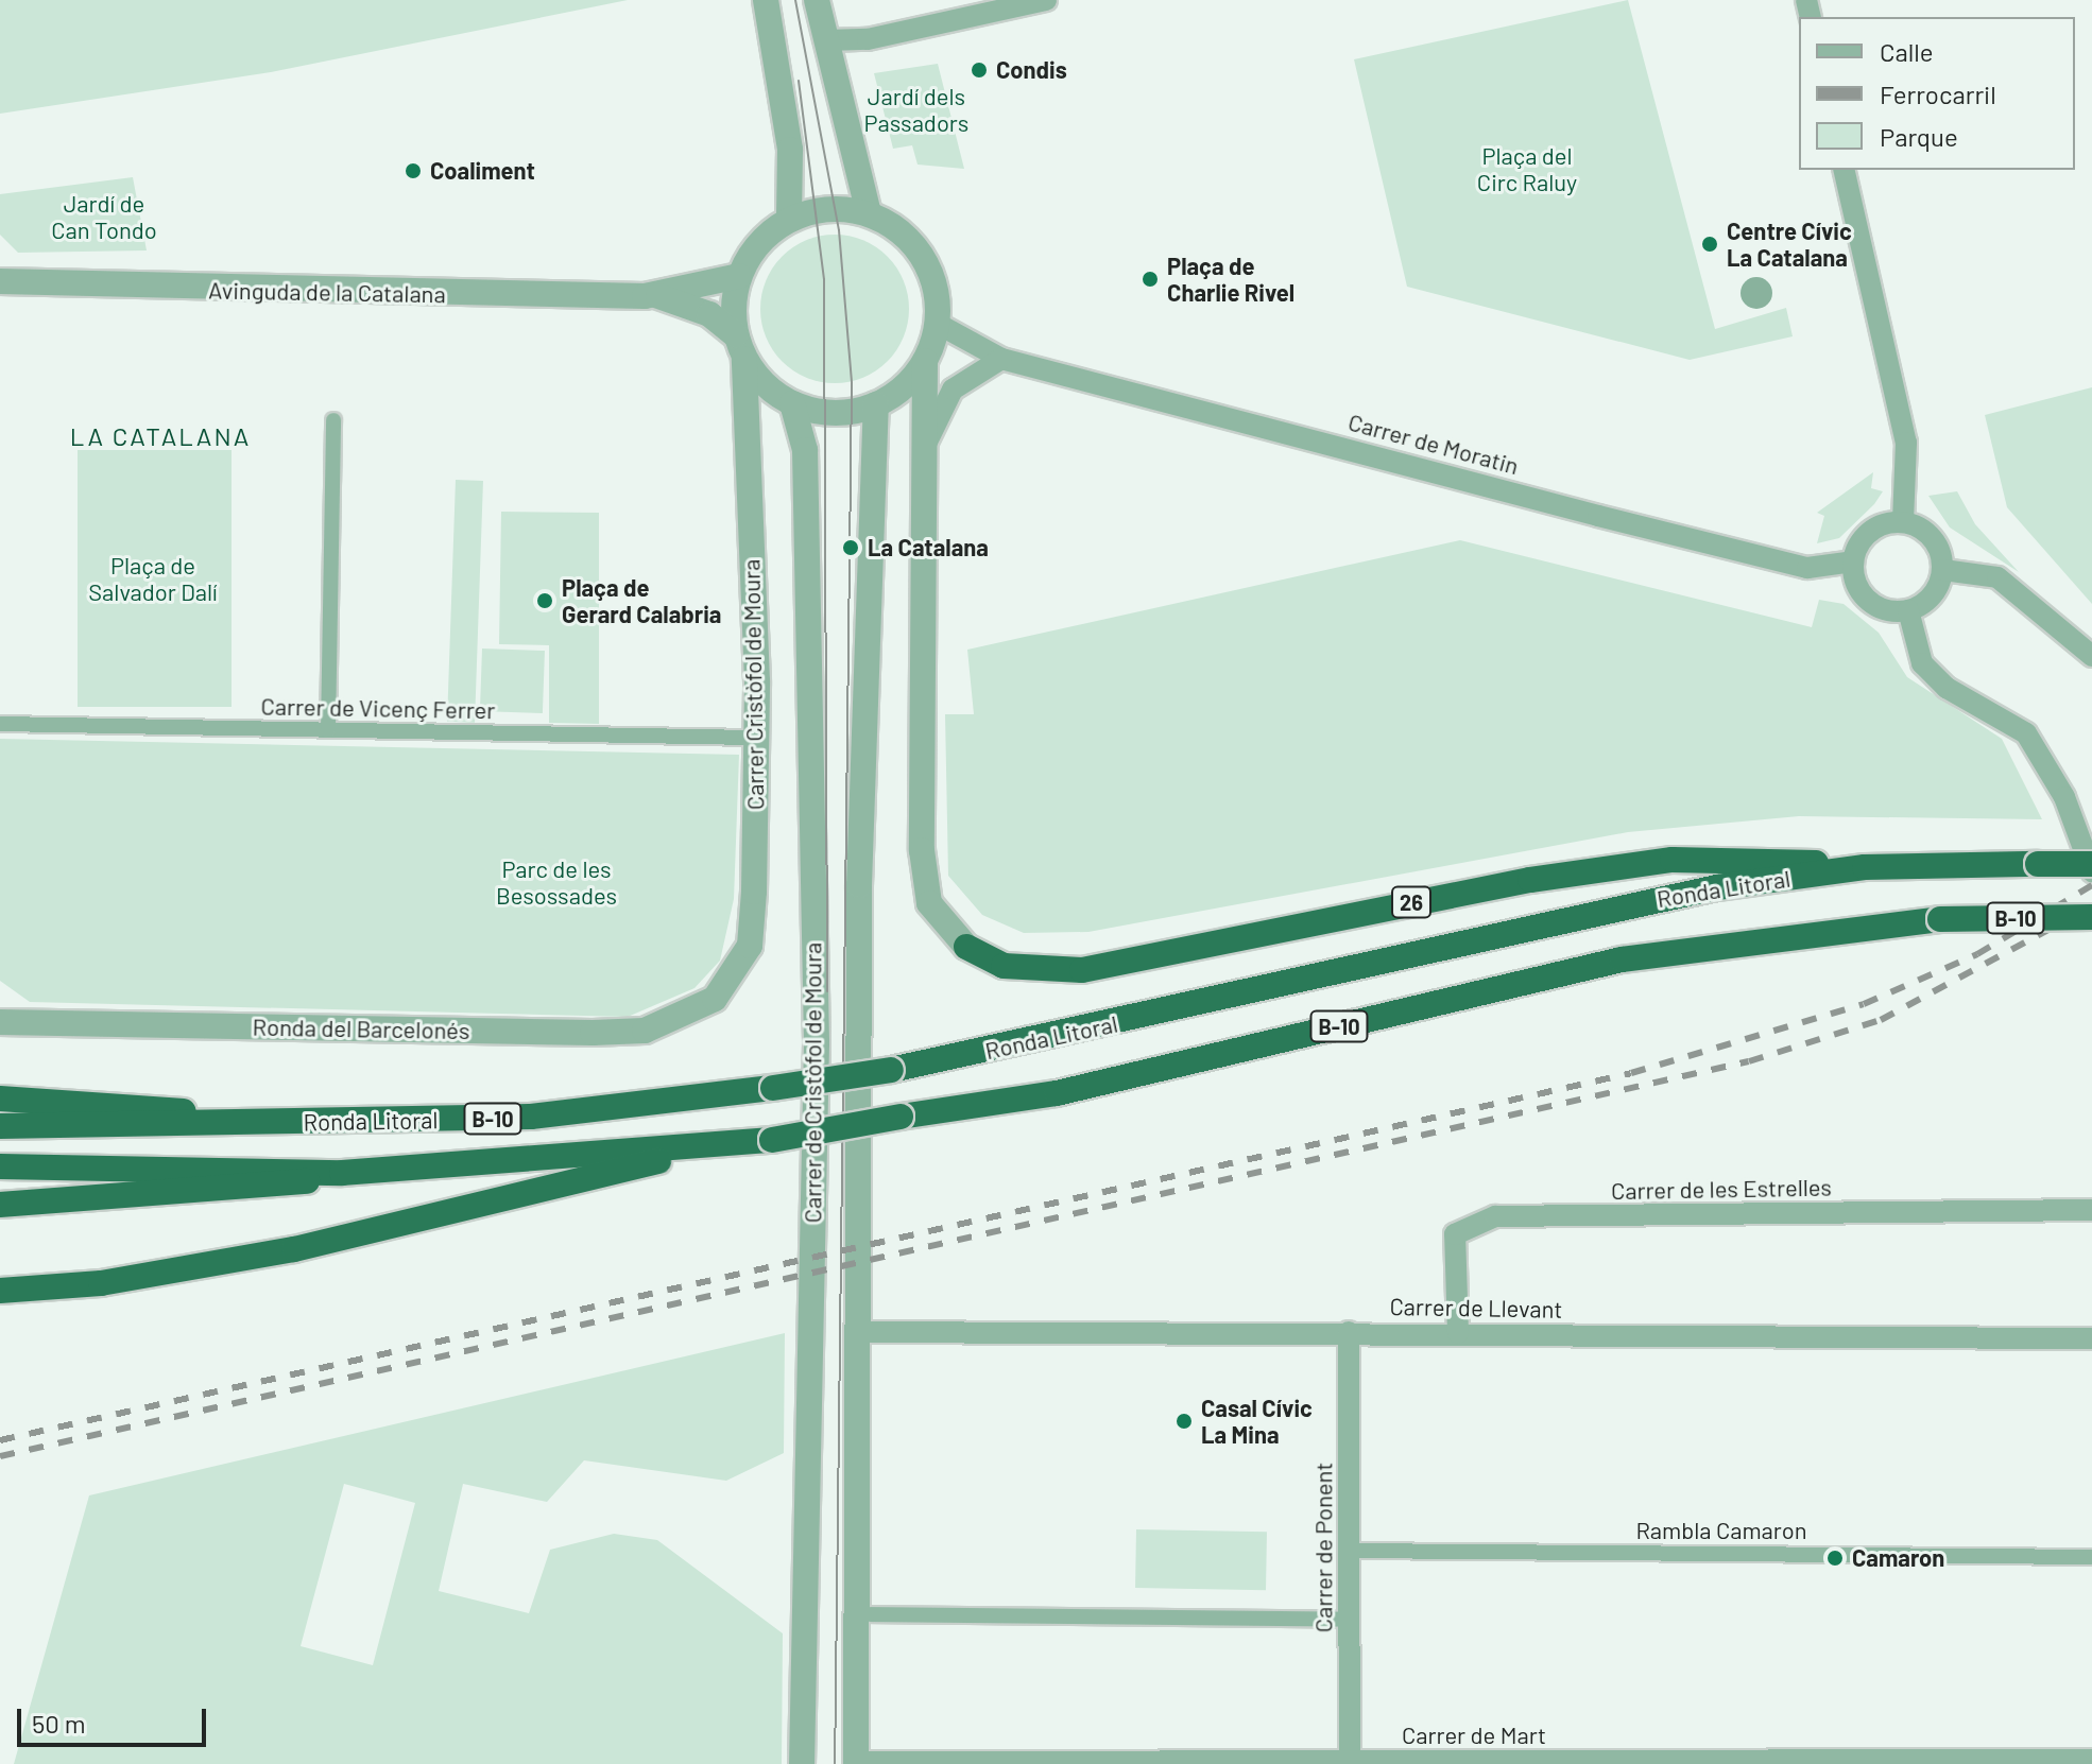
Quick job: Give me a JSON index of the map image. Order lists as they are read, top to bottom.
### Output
{
  "streets": {
    "highway": ["Ronda Litoral", "26", "B-10"],
    "street": [
      "Avinguda de la Catalana",
      "Carrer de Moratin",
      "Carrer Cristòfol de Moura",
      "Carrer de Vicenç Ferrer",
      "Ronda del Barcelonés",
      "Carrer de Cristòfol de Moura",
      "Carrer de les Estrelles",
      "Carrer de Llevant",
      "Rambla Camaron",
      "Carrer de Ponent",
      "Carrer de Mart"
    ]
  },
  "crossings": [
    ["Avinguda de la Catalana", "Carrer de Moratin"],
    ["Avinguda de la Catalana", "Carrer Cristòfol de Moura"],
    ["Avinguda de la Catalana", "Carrer de Cristòfol de Moura"],
    ["Carrer de Moratin", "Carrer Cristòfol de Moura"],
    ["Carrer de Moratin", "Carrer de Cristòfol de Moura"],
    ["Carrer Cristòfol de Moura", "Carrer de Vicenç Ferrer"],
    ["Carrer Cristòfol de Moura", "Ronda del Barcelonés"],
    ["Carrer Cristòfol de Moura", "Carrer de Cristòfol de Moura"],
    ["Ronda Litoral", "26"],
    ["Carrer de Cristòfol de Moura", "Carrer de Llevant"],
    ["Carrer de Cristòfol de Moura", "Carrer de Mart"],
    ["Carrer de les Estrelles", "Carrer de Llevant"],
    ["Carrer de Llevant", "Carrer de Ponent"],
    ["Rambla Camaron", "Carrer de Ponent"],
    ["Carrer de Ponent", "Carrer de Mart"]
  ],
  "districts": ["LA CATALANA"],
  "parks": [
    "Jardí dels Passadors",
    "Plaça del Circ Raluy",
    "Jardí de Can Tondo",
    "Plaça de Salvador Dalí",
    "Parc de les Besossades"
  ],
  "places": [
    "Condis",
    "Coaliment",
    "Centre Cívic La Catalana",
    "Plaça de Charlie Rivel",
    "La Catalana",
    "Plaça de Gerard Calabria",
    "Casal Cívic La Mina",
    "Camaron"
  ],
  "legend": ["Calle", "Ferrocarril", "Parque"],
  "scale_bar": "50 m"
}
